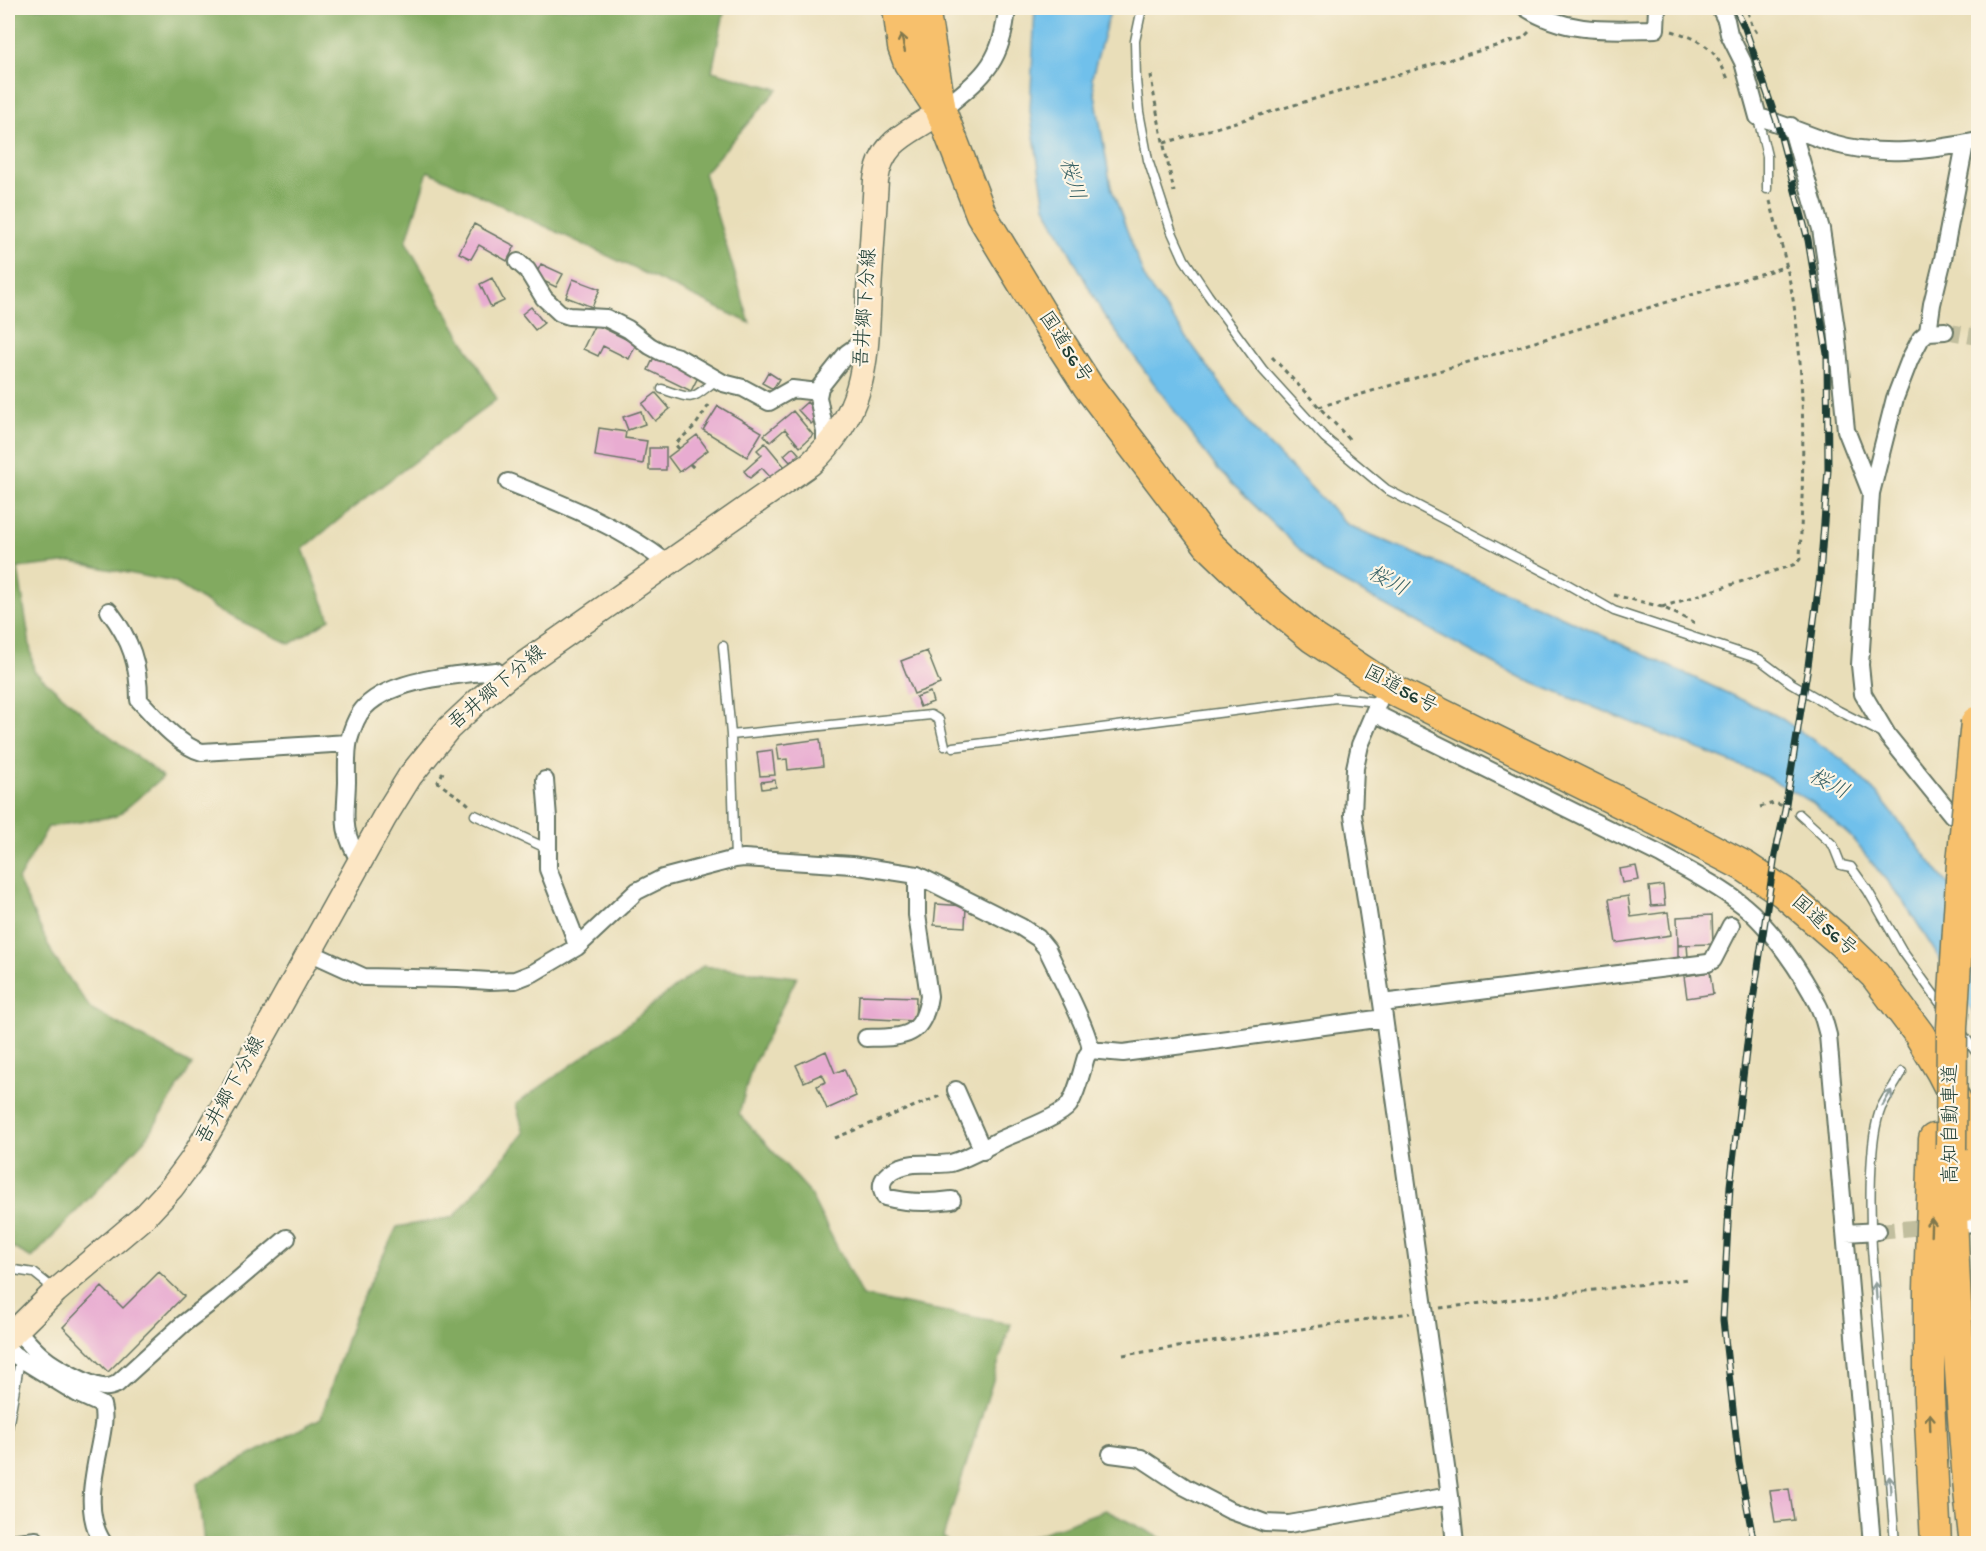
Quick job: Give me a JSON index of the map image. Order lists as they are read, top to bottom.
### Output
{
  "streets": {
    "highway": ["国道56号", "高知自動車道"],
    "main road": ["吾井郷下分線"]
  },
  "crossings": [
    ["吾井郷下分線", "国道56号"],
    ["国道56号", "高知自動車道"]
  ],
  "water": ["桜川"]
}
